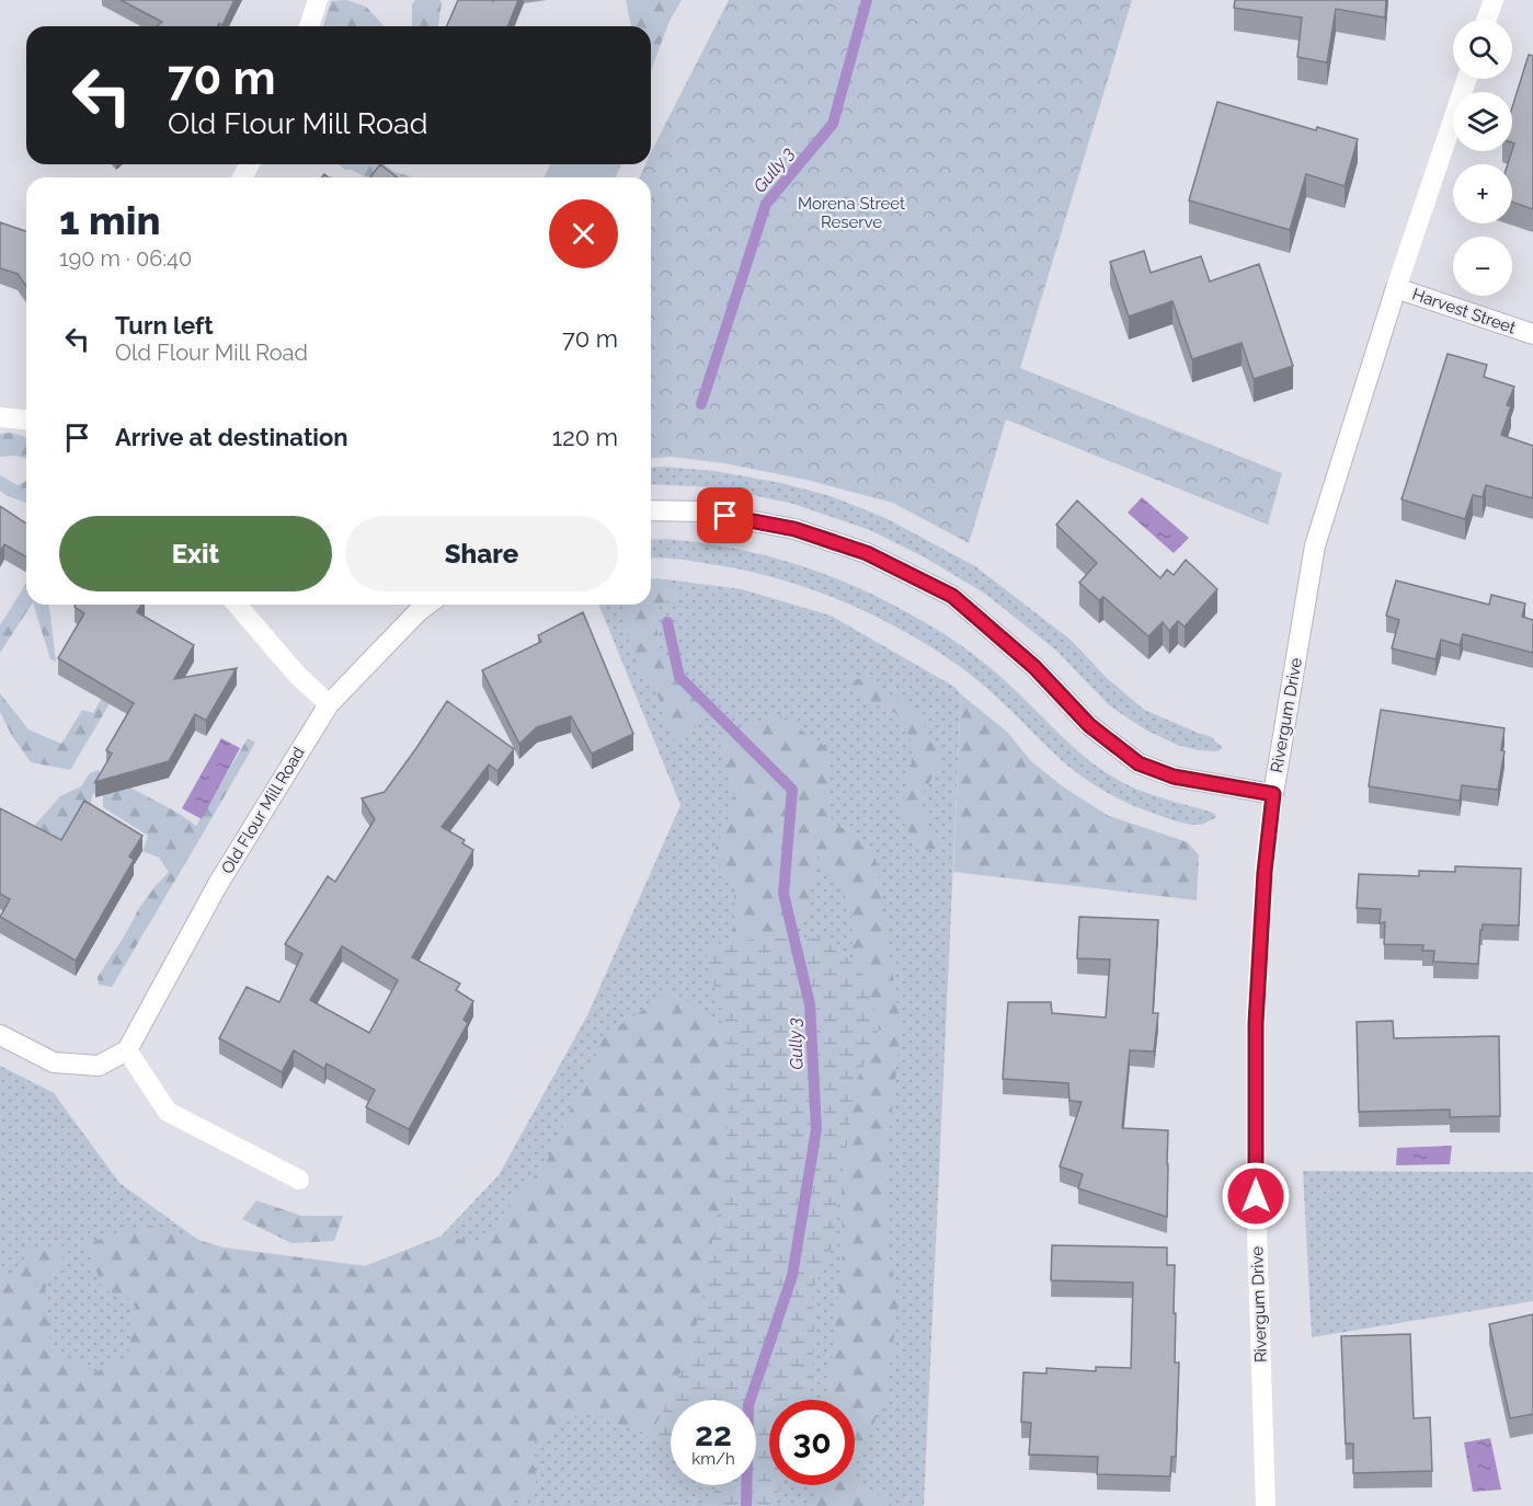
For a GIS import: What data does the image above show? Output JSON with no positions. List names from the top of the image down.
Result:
{
  "streets": {
    "street": ["Harvest Street", "Rivergum Drive", "Old Flour Mill Road"]
  },
  "crossings": [
    ["Harvest Street", "Rivergum Drive"]
  ],
  "water": ["Gully 3"],
  "parks": ["Morena Street Reserve"],
  "page": {
    "map_buttons": ["+", "−"],
    "turn": ["70 m", "Old Flour Mill Road"],
    "heading": ["1 min", "190 m · 06:40"],
    "list": [
      {
        "name": "Turn left",
        "note": "Old Flour Mill Road",
        "value": "70 m"
      },
      {
        "name": "Arrive at destination",
        "value": "120 m"
      }
    ],
    "buttons": ["Exit", "Share"],
    "speed": "22 km/h",
    "limit": "30"
  }
}
